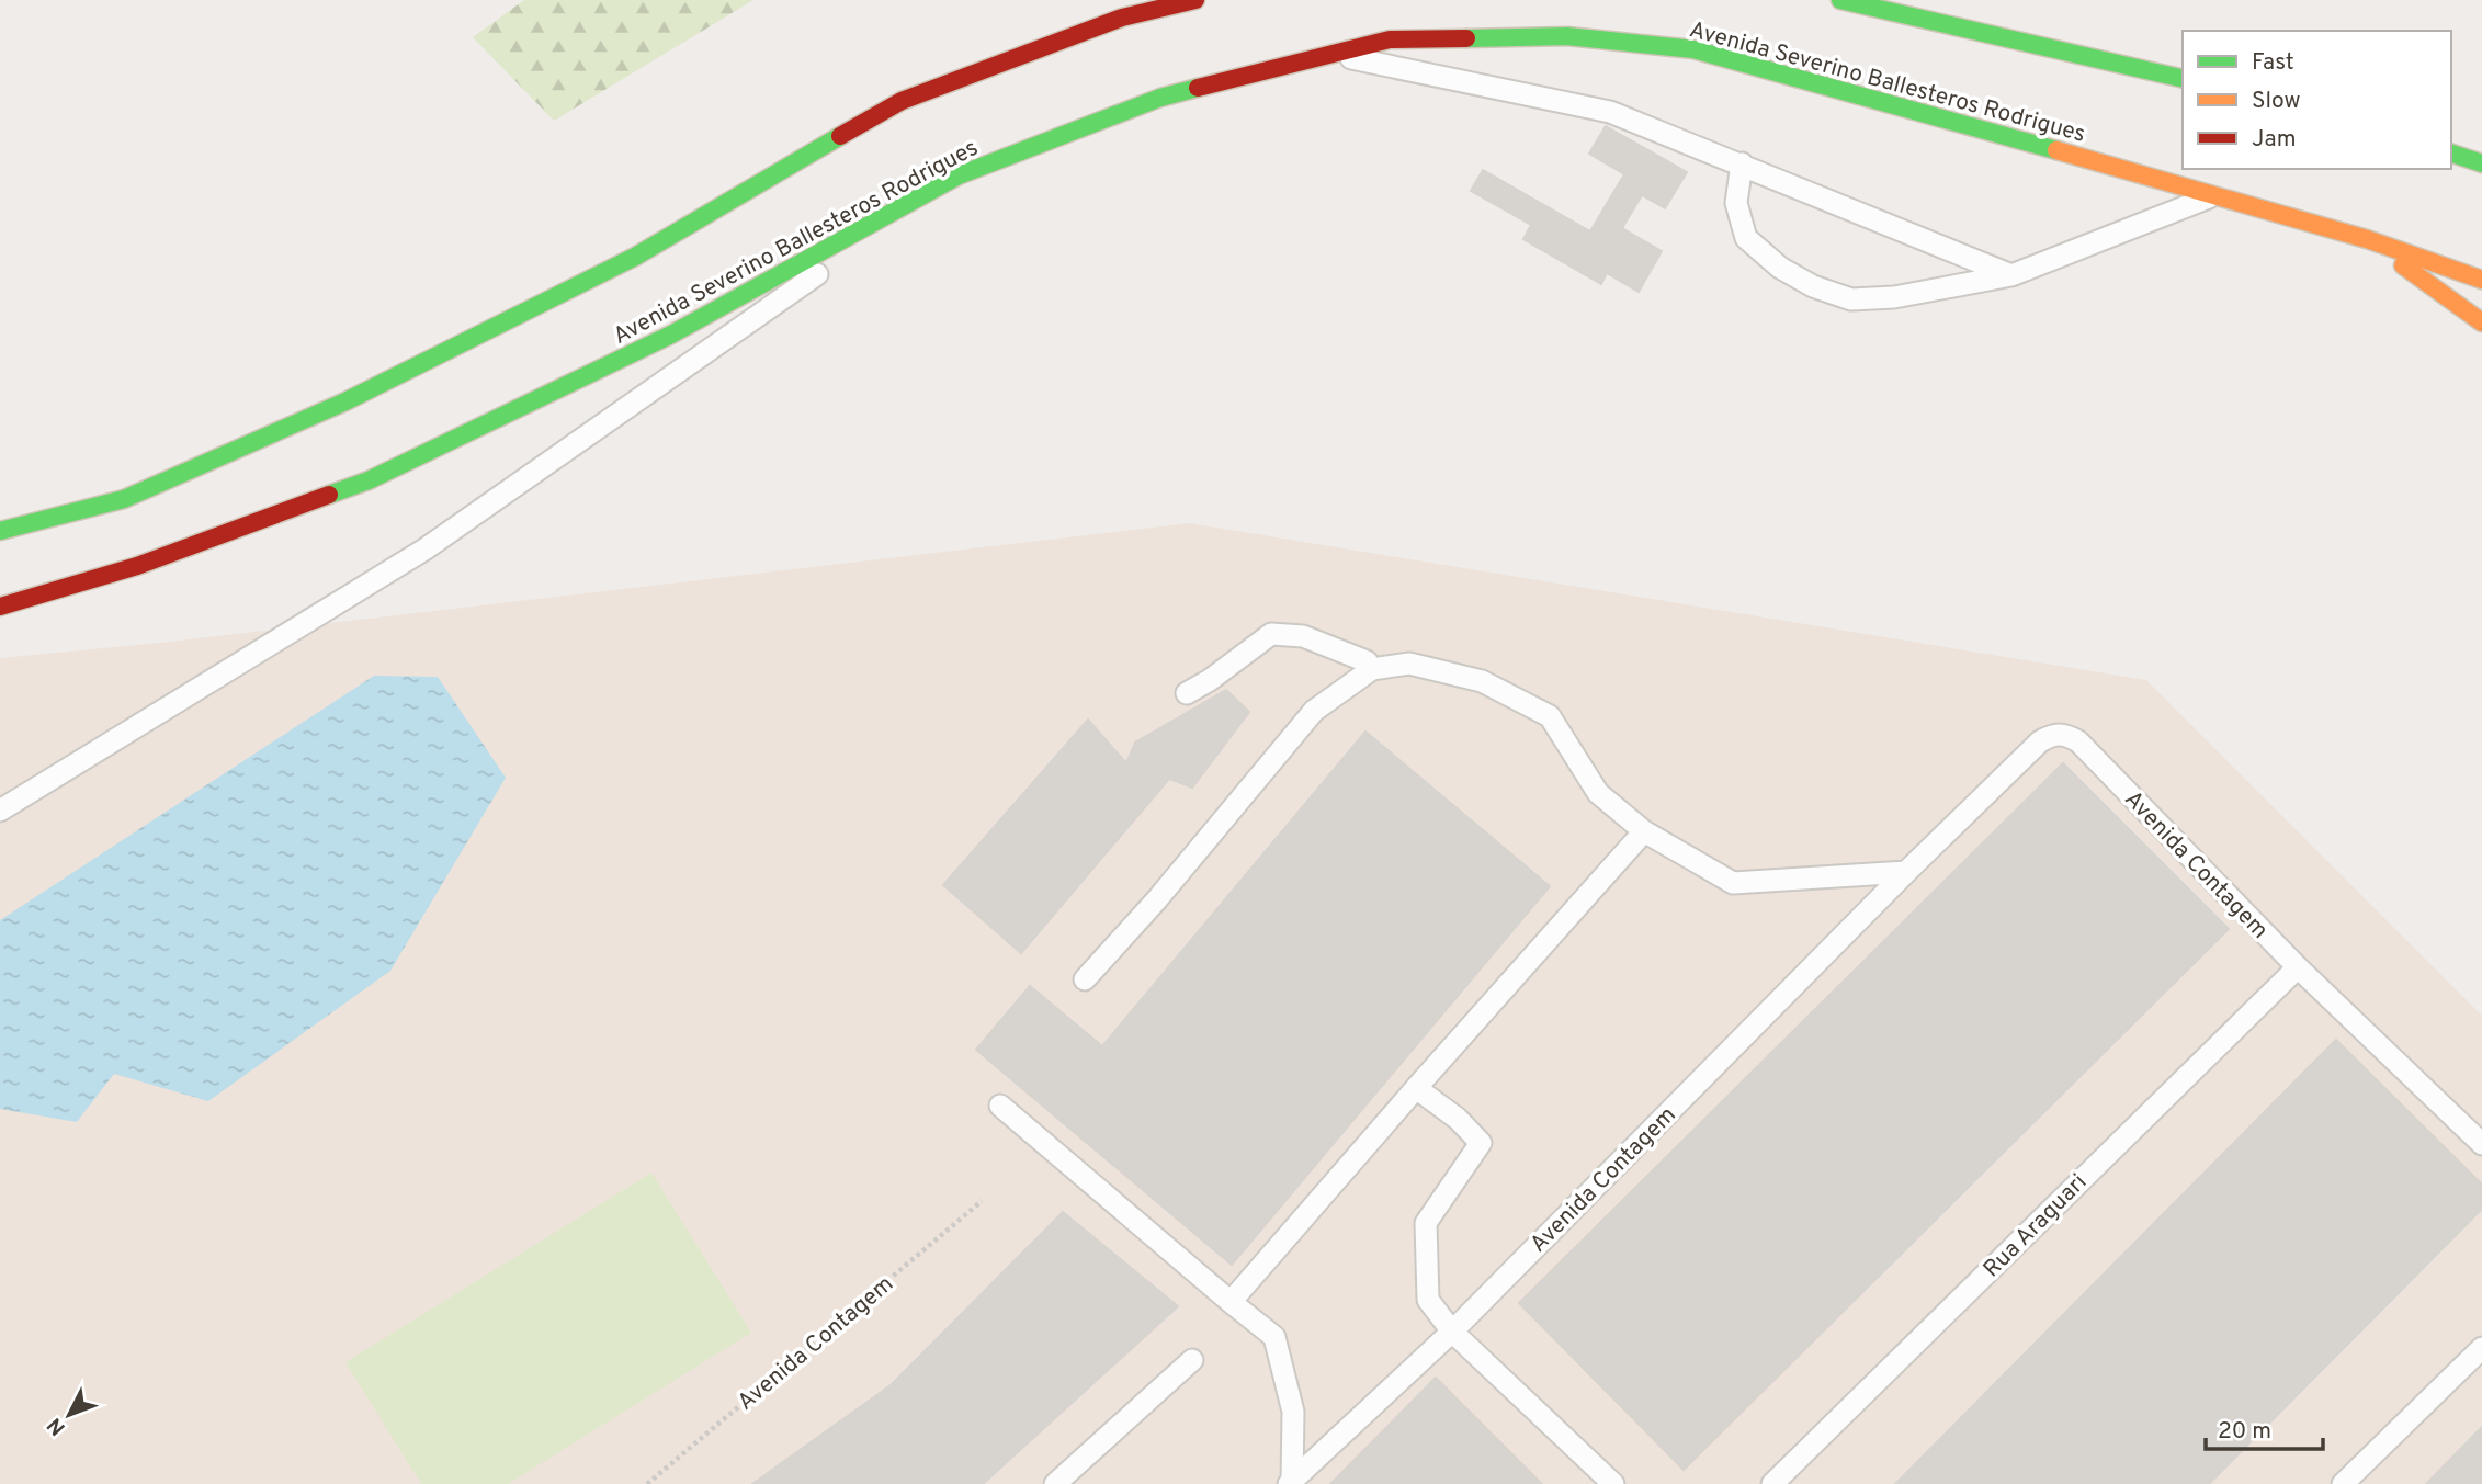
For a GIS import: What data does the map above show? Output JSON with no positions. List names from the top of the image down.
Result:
{
  "streets": {
    "main road": ["Avenida Severino Ballesteros Rodrigues"],
    "lane": ["Avenida Contagem", "Rua Araguari"]
  },
  "crossings": [
    ["Avenida Contagem", "Rua Araguari"]
  ],
  "legend": ["Fast", "Slow", "Jam"],
  "scale_bar": "20 m",
  "north": "bottom left"
}
